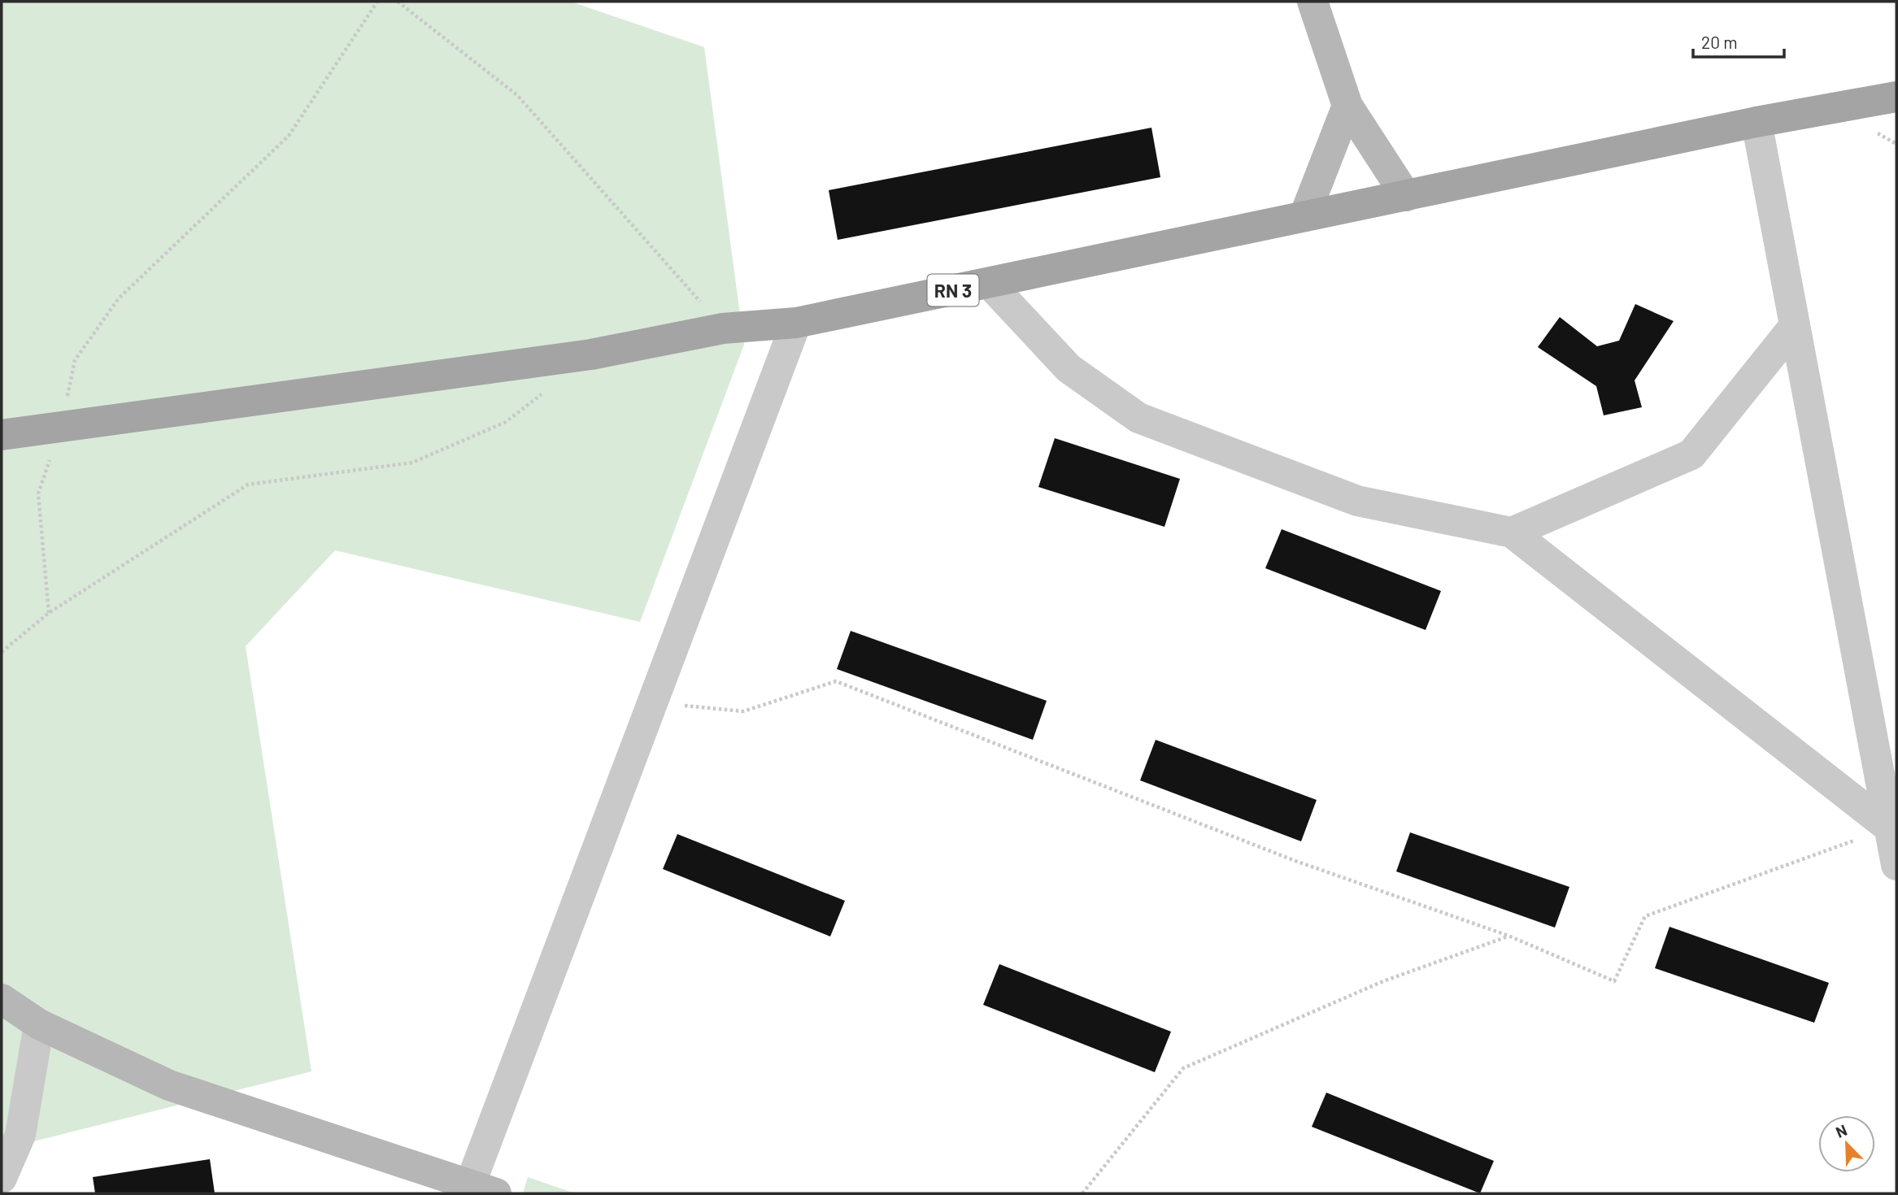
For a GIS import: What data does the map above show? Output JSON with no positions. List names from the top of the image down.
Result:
{
  "streets": {
    "main road": ["RN 3"]
  },
  "scale_bar": "20 m",
  "north": "top left"
}
